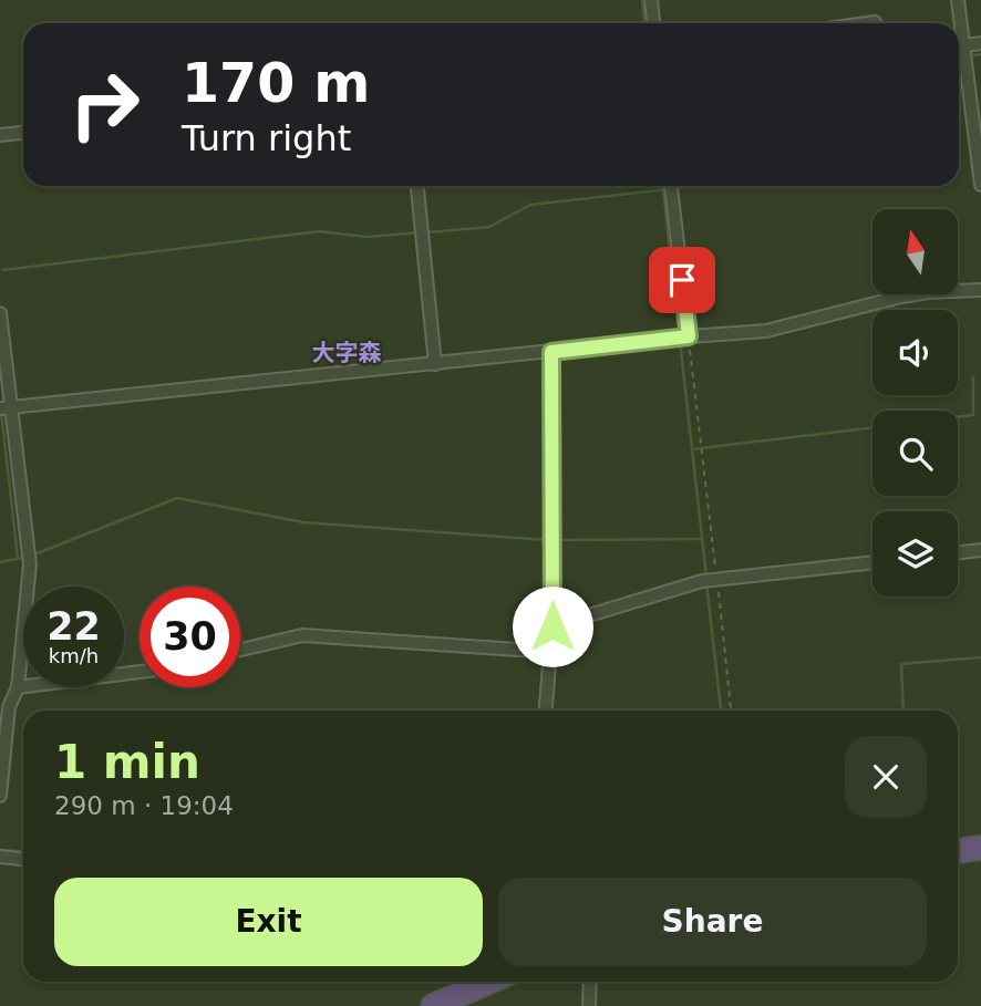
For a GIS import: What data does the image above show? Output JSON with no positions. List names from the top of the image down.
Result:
{
  "districts": ["大字森"],
  "north": "top",
  "page": {
    "turn": ["170 m", "Turn right"],
    "speed": "22 km/h",
    "limit": "30",
    "heading": ["1 min", "290 m · 19:04"],
    "buttons": ["Exit", "Share"]
  }
}
